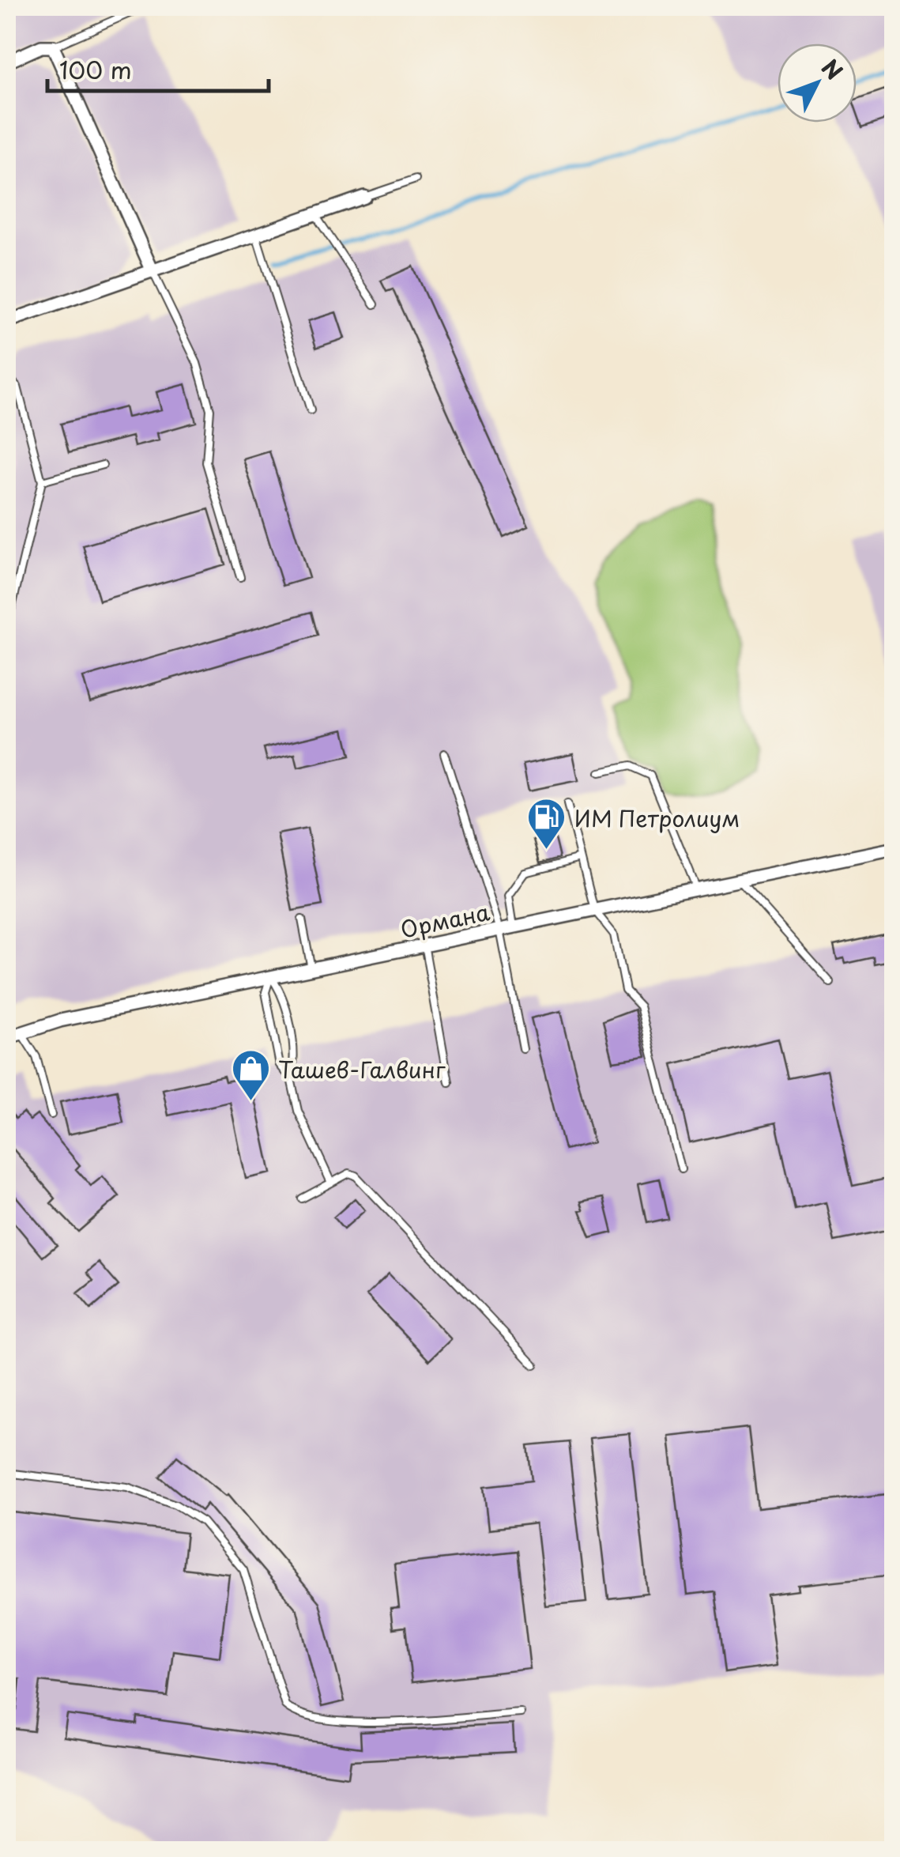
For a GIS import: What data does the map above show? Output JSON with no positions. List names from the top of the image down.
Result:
{
  "streets": {
    "street": ["Ормана"]
  },
  "places": {
    "fuel station": ["ИМ Петролиум"],
    "shop": ["Ташев-Галвинг"]
  },
  "scale_bar": "100 m",
  "north": "top right"
}
